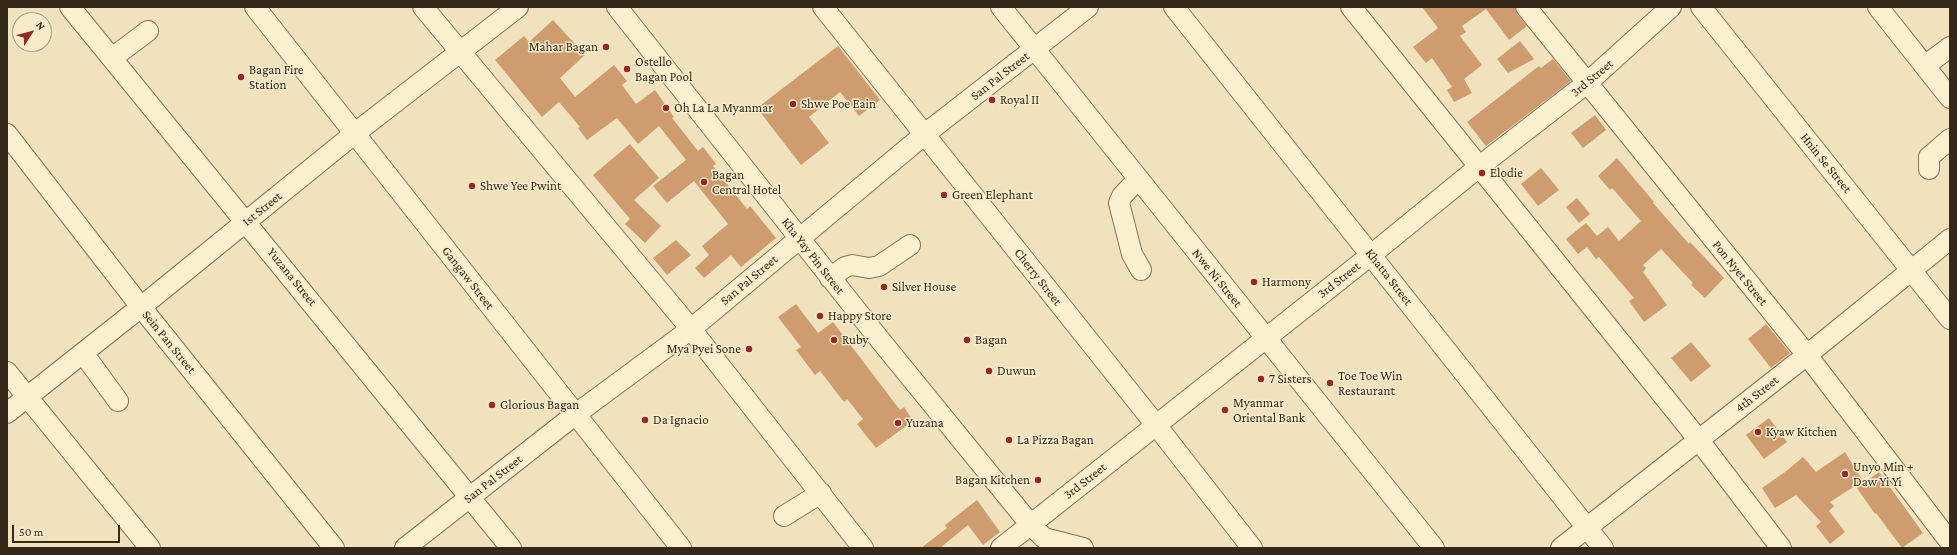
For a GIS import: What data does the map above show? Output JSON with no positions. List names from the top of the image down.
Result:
{
  "streets": {
    "street": [
      "San Pal Street",
      "3rd Street",
      "Hnin Se Street",
      "1st Street",
      "Kha Yay Pin Street",
      "Pon Nyet Street",
      "Yuzana Street",
      "Cherry Street",
      "Khatta Street",
      "Gangaw Street",
      "Nwe Ni Street",
      "Sein Pan Street",
      "4th Street"
    ]
  },
  "crossings": [
    ["San Pal Street", "Kha Yay Pin Street"],
    ["San Pal Street", "Yuzana Street"],
    ["San Pal Street", "Cherry Street"],
    ["San Pal Street", "Gangaw Street"],
    ["San Pal Street", "Nwe Ni Street"],
    ["3rd Street", "Kha Yay Pin Street"],
    ["3rd Street", "Pon Nyet Street"],
    ["3rd Street", "Cherry Street"],
    ["3rd Street", "Khatta Street"],
    ["3rd Street", "Nwe Ni Street"],
    ["Hnin Se Street", "4th Street"],
    ["1st Street", "Yuzana Street"],
    ["1st Street", "Gangaw Street"],
    ["1st Street", "Sein Pan Street"],
    ["Pon Nyet Street", "4th Street"],
    ["Khatta Street", "4th Street"]
  ],
  "places": [
    "Mahar Bagan",
    "Ostello Bagan Pool",
    "Bagan Fire Station",
    "Royal II",
    "Shwe Poe Eain",
    "Oh La La Myanmar",
    "Elodie",
    "Bagan Central Hotel",
    "Shwe Yee Pwint",
    "Green Elephant",
    "Harmony",
    "Silver House",
    "Happy Store",
    "Ruby",
    "Bagan",
    "Mya Pyei Sone",
    "Duwun",
    "7 Sisters",
    "Toe Toe Win Restaurant",
    "Glorious Bagan",
    "Myanmar Oriental Bank",
    "Da Ignacio",
    "Yuzana",
    "Kyaw Kitchen",
    "La Pizza Bagan",
    "Unyo Min + Daw Yi Yi",
    "Bagan Kitchen"
  ],
  "scale_bar": "50 m",
  "north": "top right"
}
